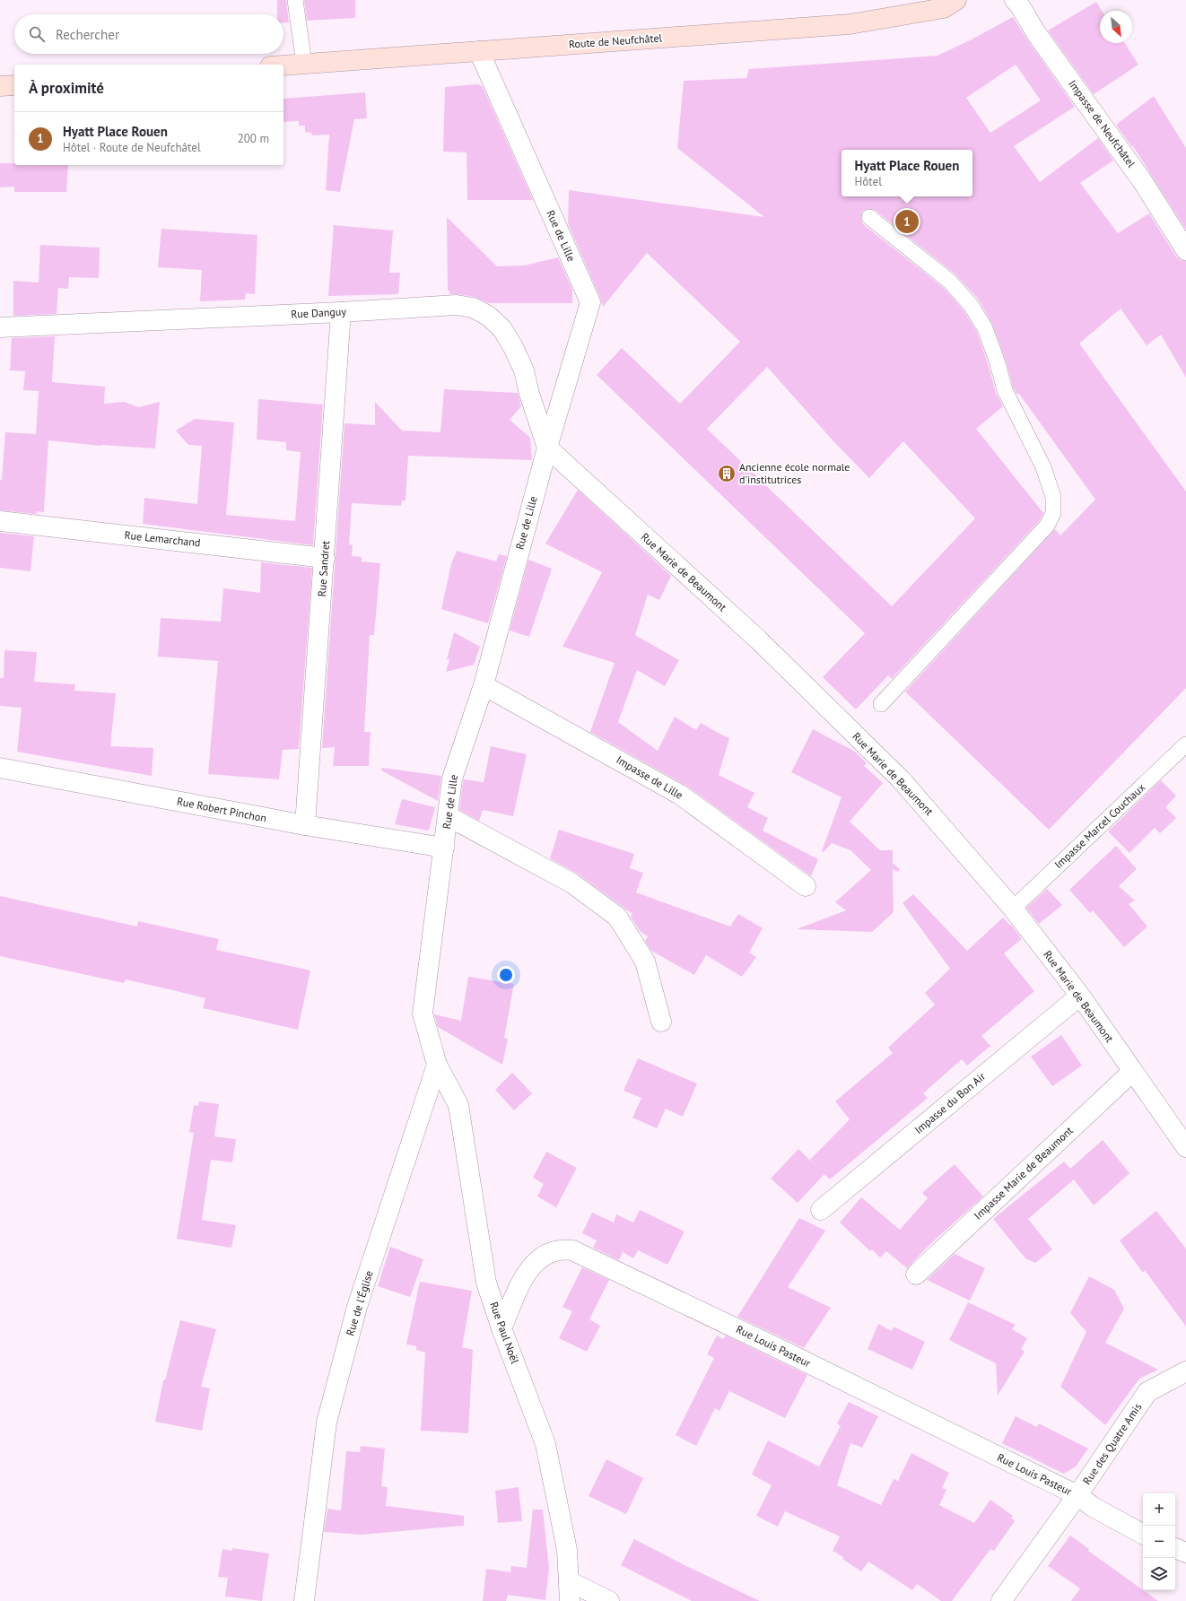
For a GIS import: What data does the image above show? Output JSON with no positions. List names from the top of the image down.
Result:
{
  "streets": {
    "main road": ["Route de Neufchâtel"],
    "street": [
      "Impasse de Neufchâtel",
      "Rue de Lille",
      "Rue Danguy",
      "Rue Lemarchand",
      "Rue Sandret",
      "Rue Marie de Beaumont",
      "Impasse de Lille",
      "Rue Robert Pinchon",
      "Impasse du Bon Air",
      "Impasse Marie de Beaumont",
      "Rue de l'Église",
      "Rue Paul Noël",
      "Rue Louis Pasteur",
      "Rue des Quatre Amis"
    ],
    "lane": ["Impasse Marcel Couchaux"]
  },
  "crossings": [
    ["Route de Neufchâtel", "Rue de Lille"],
    ["Rue de Lille", "Rue Danguy"],
    ["Rue de Lille", "Rue Marie de Beaumont"],
    ["Rue de Lille", "Impasse de Lille"],
    ["Rue de Lille", "Rue Robert Pinchon"],
    ["Rue de Lille", "Rue de l'Église"],
    ["Rue de Lille", "Rue Paul Noël"],
    ["Rue Danguy", "Rue Sandret"],
    ["Rue Danguy", "Rue Marie de Beaumont"],
    ["Rue Lemarchand", "Rue Sandret"],
    ["Rue Sandret", "Rue Robert Pinchon"],
    ["Rue Marie de Beaumont", "Impasse Marcel Couchaux"],
    ["Rue Marie de Beaumont", "Impasse du Bon Air"],
    ["Rue Marie de Beaumont", "Impasse Marie de Beaumont"],
    ["Rue de l'Église", "Rue Paul Noël"],
    ["Rue Paul Noël", "Rue Louis Pasteur"],
    ["Rue Louis Pasteur", "Rue des Quatre Amis"]
  ],
  "places": {
    "building": ["Ancienne école normale d'institutrices"]
  },
  "north": "bottom right",
  "page": {
    "search": "Rechercher",
    "heading": "À proximité",
    "list": [
      {
        "mark": "1",
        "name": "Hyatt Place Rouen",
        "note": "Hôtel · Route de Neufchâtel",
        "value": "200 m"
      }
    ],
    "popup": ["Hyatt Place Rouen", "Hôtel"],
    "pins": "1",
    "map_buttons": ["+", "−"]
  }
}
